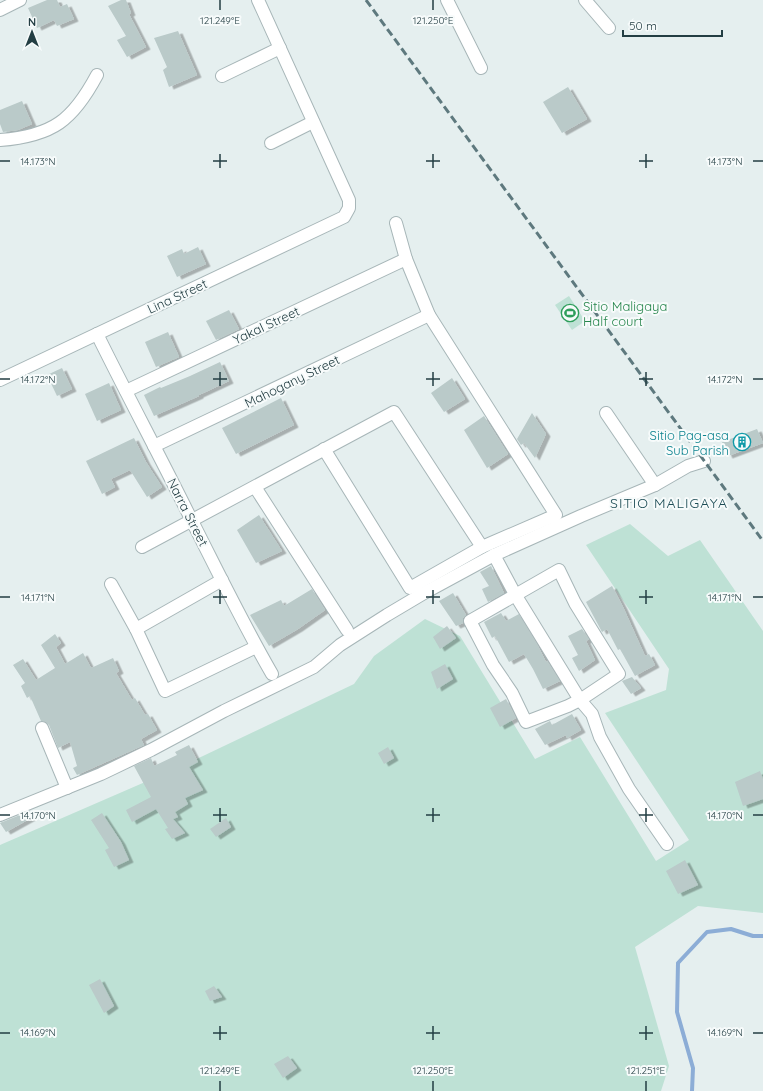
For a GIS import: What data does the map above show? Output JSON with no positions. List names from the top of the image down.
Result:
{
  "streets": {
    "street": [
      "Lina Street",
      "Yakal Street",
      "Mahogany Street",
      "Narra Street"
    ]
  },
  "crossings": [
    ["Lina Street", "Narra Street"],
    ["Yakal Street", "Narra Street"],
    ["Mahogany Street", "Narra Street"]
  ],
  "districts": ["SITIO MALIGAYA"],
  "places": {
    "sports": ["Sitio Maligaya Half court"],
    "building": ["Sitio Pag-asa Sub Parish"]
  },
  "scale_bar": "50 m",
  "north": "top",
  "coordinates": [
    "121.249°E",
    "121.250°E",
    "14.173°N",
    "14.172°N",
    "14.171°N",
    "14.170°N",
    "14.169°N",
    "121.251°E"
  ]
}
